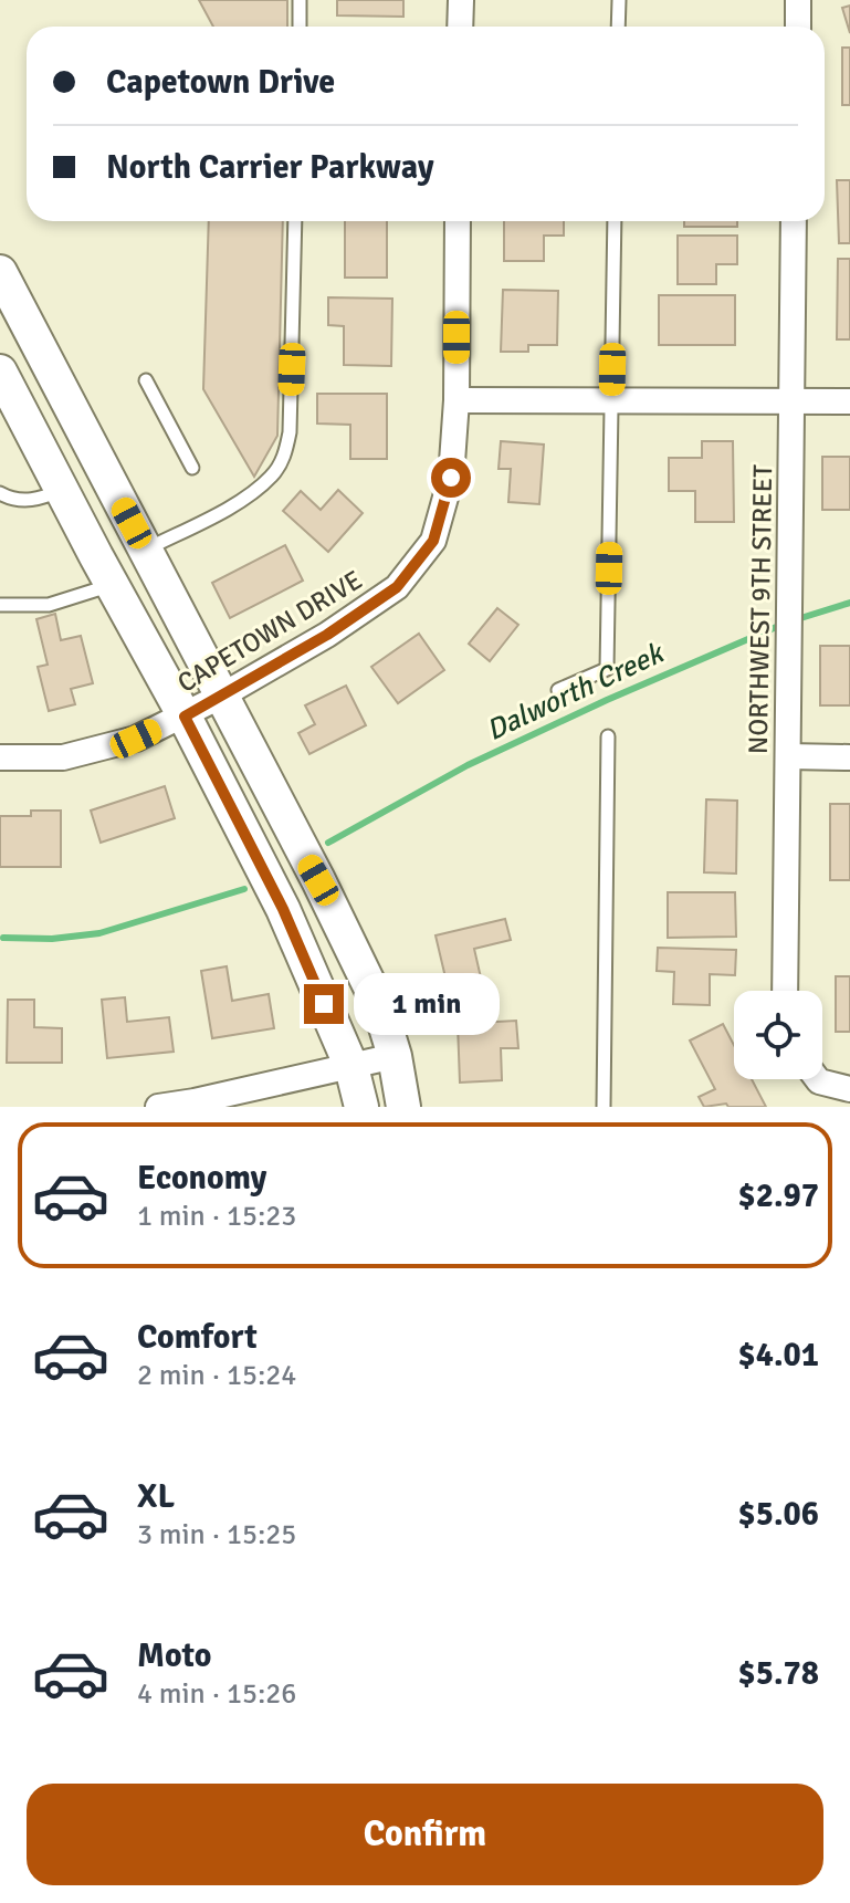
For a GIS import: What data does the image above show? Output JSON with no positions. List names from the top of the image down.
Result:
{
  "streets": {
    "street": ["NORTHWEST 9TH STREET", "CAPETOWN DRIVE"]
  },
  "water": ["Dalworth Creek"],
  "page": {
    "banner": ["Capetown Drive", "North Carrier Parkway"],
    "bubble": "1 min",
    "list": [
      {
        "name": "Economy",
        "note": "1 min · 15:23",
        "value": "$2.97"
      },
      {
        "name": "Comfort",
        "note": "2 min · 15:24",
        "value": "$4.01"
      },
      {
        "name": "XL",
        "note": "3 min · 15:25",
        "value": "$5.06"
      },
      {
        "name": "Moto",
        "note": "4 min · 15:26",
        "value": "$5.78"
      }
    ],
    "buttons": "Confirm"
  }
}
